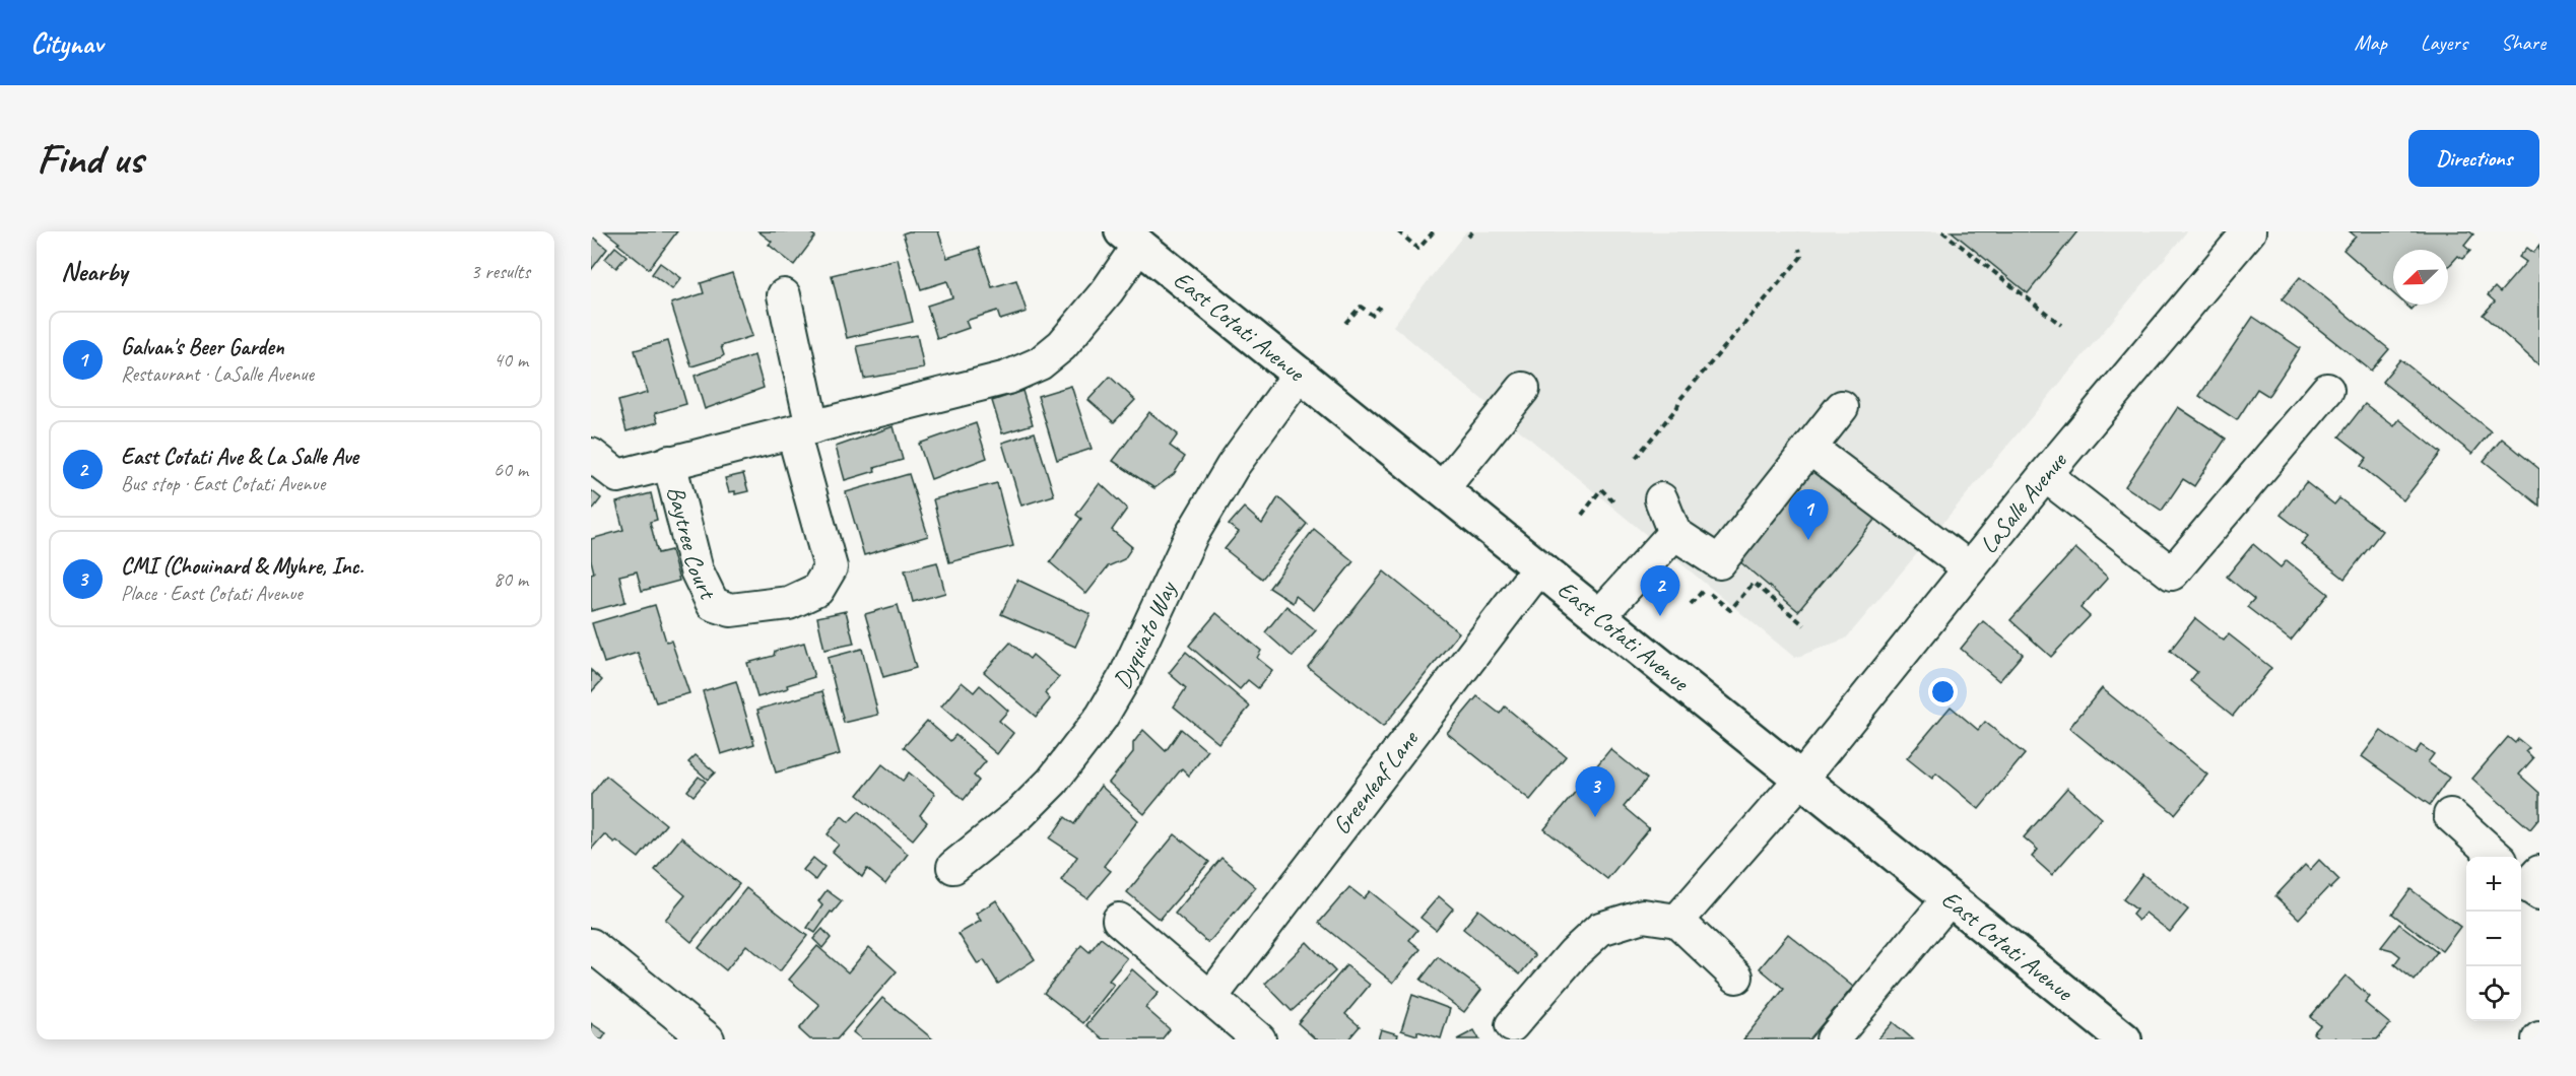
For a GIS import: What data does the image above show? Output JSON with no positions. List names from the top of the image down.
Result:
{
  "streets": {
    "main road": ["East Cotati Avenue"],
    "street": [
      "LaSalle Avenue",
      "Baytree Court",
      "Dyquiato Way",
      "Greenleaf Lane"
    ]
  },
  "crossings": [
    ["East Cotati Avenue", "LaSalle Avenue"],
    ["East Cotati Avenue", "Baytree Court"],
    ["East Cotati Avenue", "Dyquiato Way"],
    ["East Cotati Avenue", "Greenleaf Lane"]
  ],
  "north": "bottom left",
  "page": {
    "header": "Citynav",
    "nav": ["Map", "Layers", "Share"],
    "buttons": "Directions",
    "title": "Find us",
    "heading": ["Nearby", "3 results"],
    "list": [
      {
        "mark": "1",
        "name": "Galvan's Beer Garden",
        "note": "Restaurant · LaSalle Avenue",
        "value": "40 m"
      },
      {
        "mark": "2",
        "name": "East Cotati Ave & La Salle Ave",
        "note": "Bus stop · East Cotati Avenue",
        "value": "60 m"
      },
      {
        "mark": "3",
        "name": "CMI (Chouinard & Myhre, Inc.",
        "note": "Place · East Cotati Avenue",
        "value": "80 m"
      }
    ],
    "pins": ["1", "2", "3"],
    "map_buttons": ["+", "−"]
  }
}
